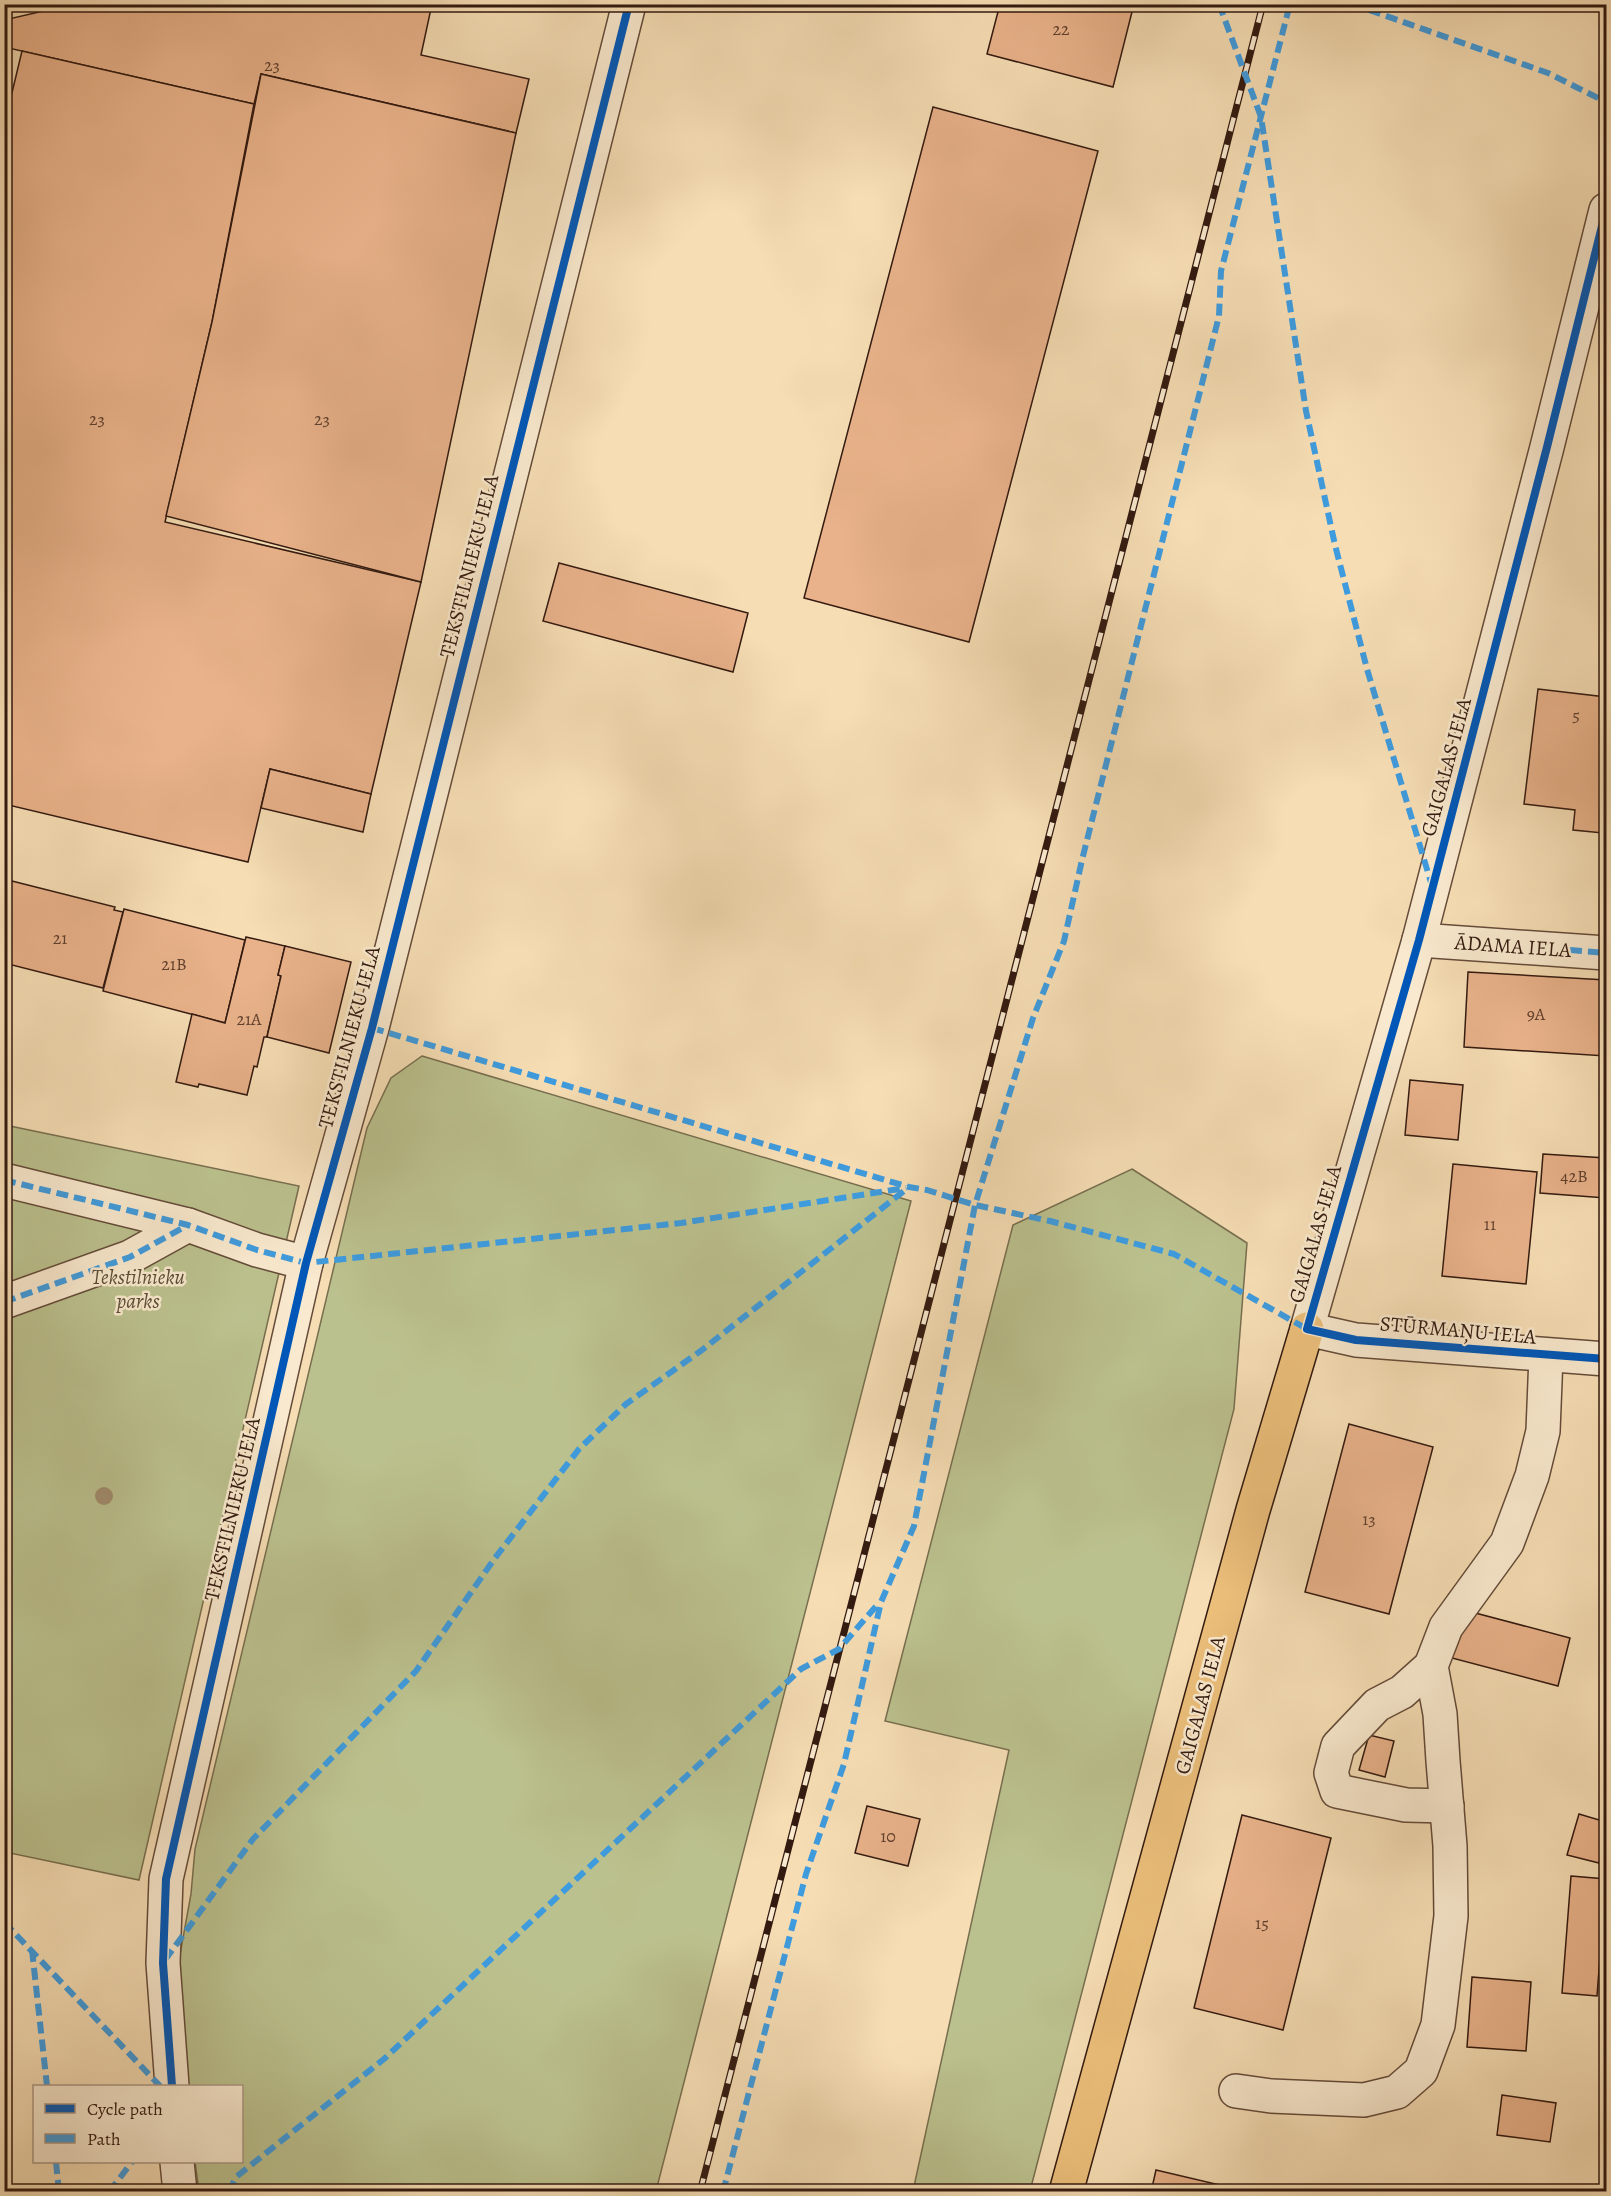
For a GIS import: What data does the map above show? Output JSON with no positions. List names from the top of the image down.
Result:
{
  "streets": {
    "main road": ["GAIGALAS IELA"],
    "street": ["TEKSTILNIEKU IELA", "ĀDAMA IELA", "STŪRMAŅU IELA"]
  },
  "crossings": [
    ["GAIGALAS IELA", "ĀDAMA IELA"],
    ["GAIGALAS IELA", "STŪRMAŅU IELA"]
  ],
  "parks": ["Tekstilnieku parks"],
  "house_numbers": [
    "22",
    "23",
    "23",
    "23",
    "5",
    "21",
    "21B",
    "9A",
    "21A",
    "42B",
    "11",
    "13",
    "10",
    "15"
  ],
  "legend": ["Cycle path", "Path"]
}
